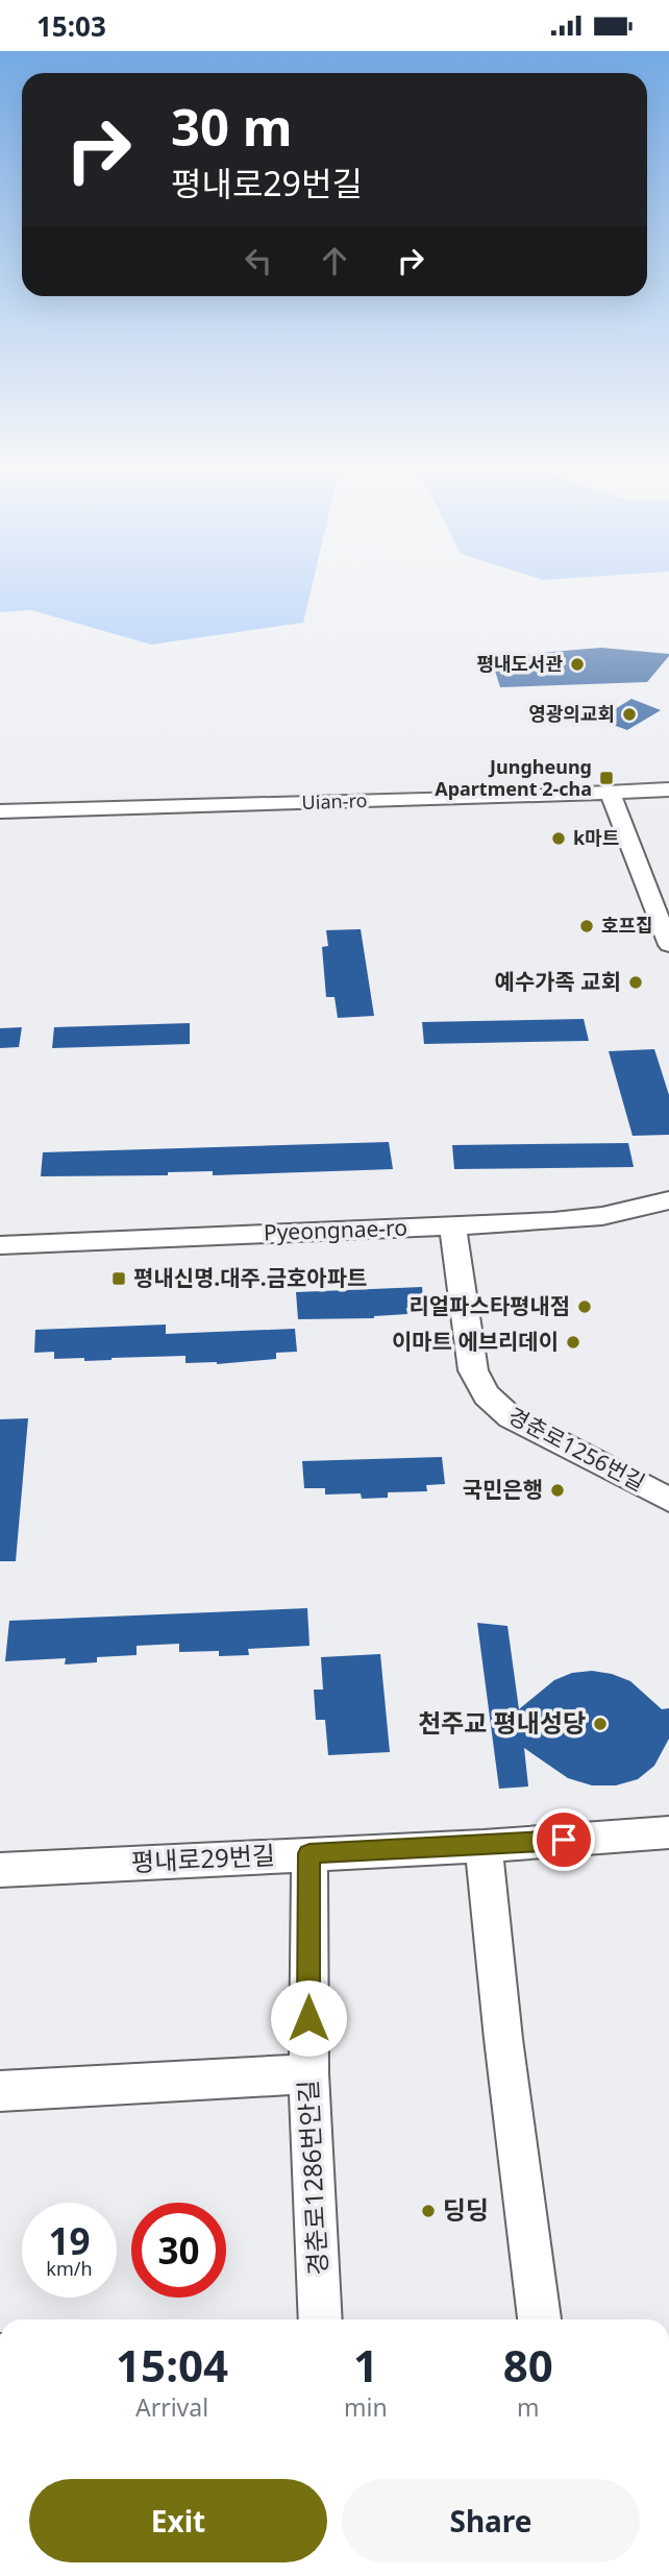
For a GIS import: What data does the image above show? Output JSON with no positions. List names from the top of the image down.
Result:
{
  "streets": {
    "street": [
      "Uian-ro",
      "Pyeongnae-ro",
      "경춘로1256번길",
      "평내로29번길",
      "경춘로1286번안길"
    ]
  },
  "crossings": [
    ["Pyeongnae-ro", "경춘로1256번길"],
    ["평내로29번길", "경춘로1286번안길"]
  ],
  "places": {
    "other": [
      "평내도서관",
      "영광의교회",
      "k마트",
      "호프집",
      "예수가족 교회",
      "리얼파스타평내점",
      "이마트 에브리데이",
      "국민은행",
      "천주교 평내성당",
      "딩딩"
    ],
    "transit": ["Jungheung Apartment 2-cha", "평내신명.대주.금호아파트"]
  },
  "page": {
    "status": "15:03",
    "turn": ["30 m", "평내로29번길"],
    "speed": "19 km/h",
    "limit": "30",
    "eta": [
      "15:04",
      "Arrival",
      "1",
      "min",
      "80",
      "m"
    ],
    "buttons": ["Exit", "Share"]
  }
}
